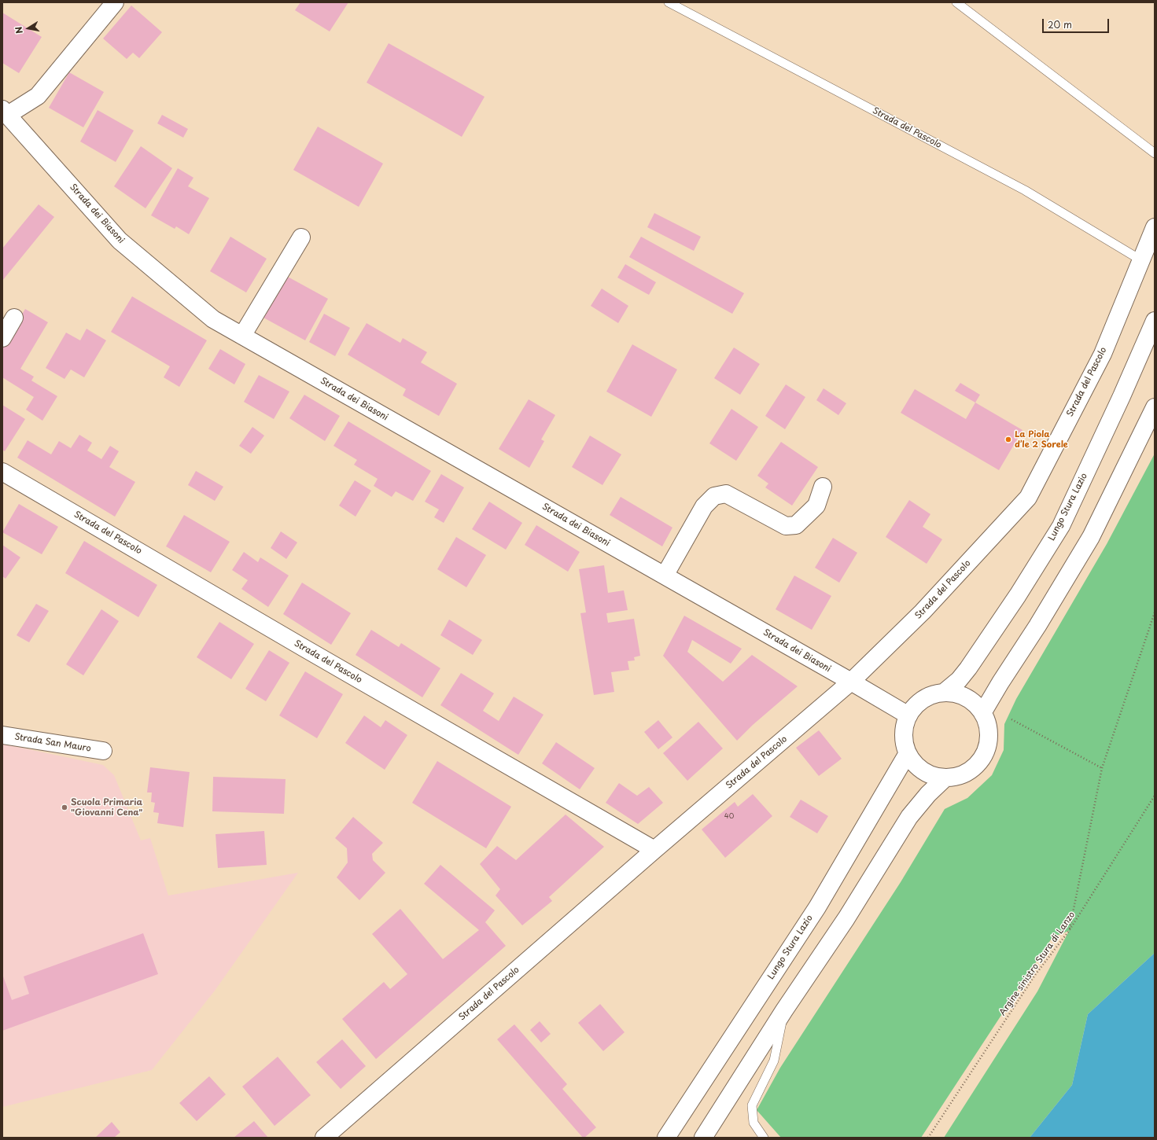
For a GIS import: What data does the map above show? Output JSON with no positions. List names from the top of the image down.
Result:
{
  "streets": {
    "street": [
      "Strada del Pascolo",
      "Strada dei Biasoni",
      "Lungo Stura Lazio",
      "Strada San Mauro"
    ],
    "path": ["Argine sinistro Stura di Lanzo"]
  },
  "crossings": [
    ["Strada del Pascolo", "Strada dei Biasoni"],
    ["Strada dei Biasoni", "Lungo Stura Lazio"]
  ],
  "places": ["La Piola d’le 2 Sorele", "Scuola Primaria \"Giovanni Cena\""],
  "house_numbers": ["40"],
  "scale_bar": "20 m",
  "north": "left"
}
